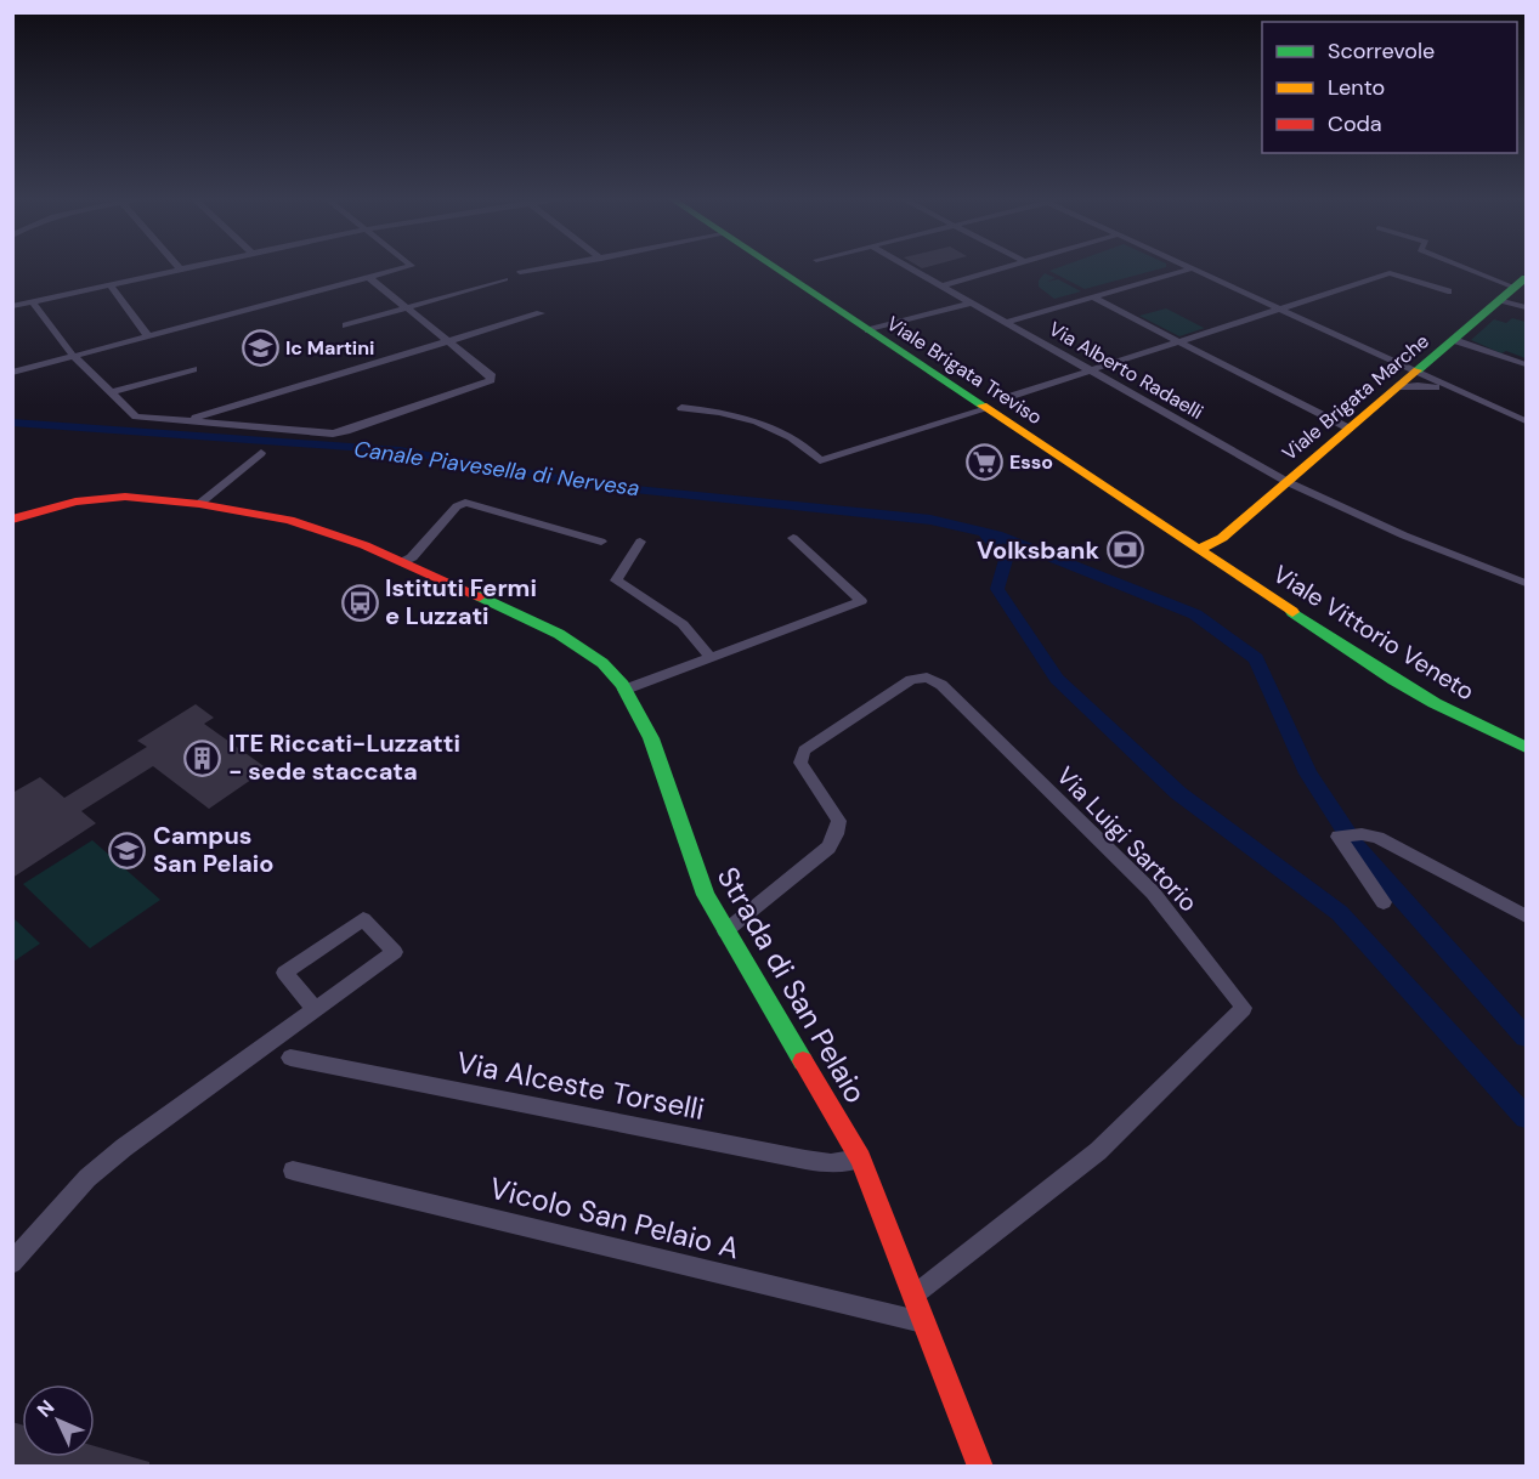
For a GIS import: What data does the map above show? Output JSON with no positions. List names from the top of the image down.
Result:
{
  "streets": {
    "street": [
      "Viale Brigata Treviso",
      "Via Alberto Radaelli",
      "Viale Brigata Marche",
      "Viale Vittorio Veneto",
      "Via Luigi Sartorio",
      "Strada di San Pelaio",
      "Via Alceste Torselli",
      "Vicolo San Pelaio A"
    ]
  },
  "crossings": [
    ["Viale Brigata Treviso", "Viale Brigata Marche"],
    ["Viale Brigata Treviso", "Viale Vittorio Veneto"],
    ["Via Alberto Radaelli", "Viale Brigata Marche"],
    ["Viale Brigata Marche", "Viale Vittorio Veneto"],
    ["Via Luigi Sartorio", "Strada di San Pelaio"],
    ["Strada di San Pelaio", "Via Alceste Torselli"],
    ["Strada di San Pelaio", "Vicolo San Pelaio A"]
  ],
  "water": ["Canale Piavesella di Nervesa"],
  "places": {
    "school or university": ["Ic Martini", "Campus San Pelaio"],
    "supermarket": ["Esso"],
    "bank": ["Volksbank"],
    "bus stop": ["Istituti Fermi e Luzzati"],
    "building": ["ITE Riccati-Luzzatti - sede staccata"]
  },
  "legend": ["Scorrevole", "Lento", "Coda"],
  "north": "top left"
}
